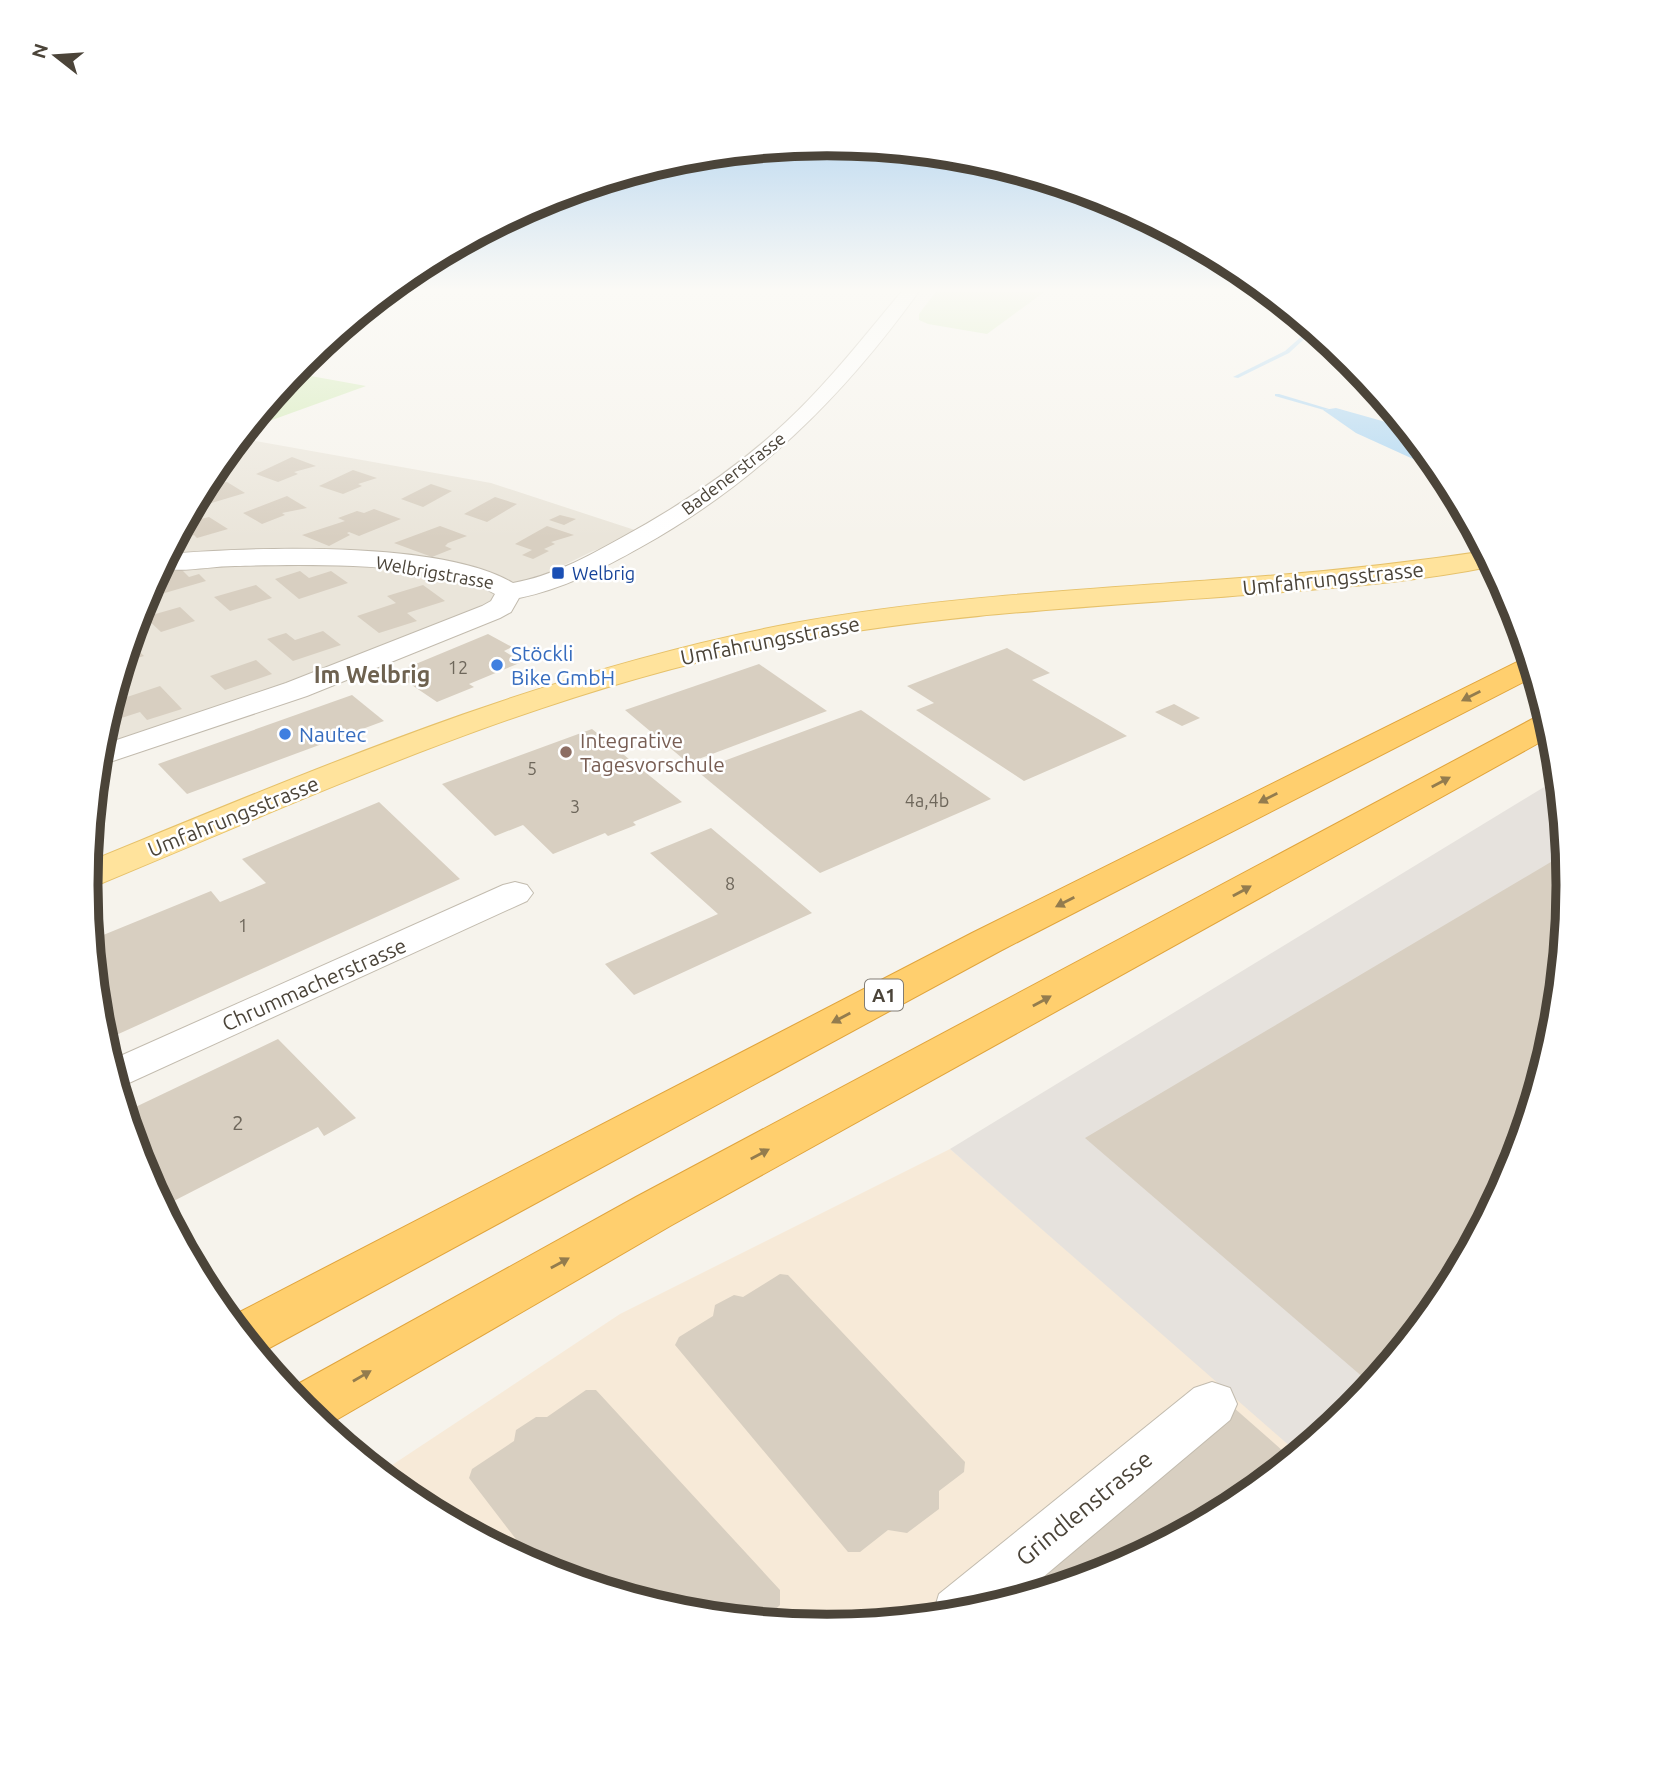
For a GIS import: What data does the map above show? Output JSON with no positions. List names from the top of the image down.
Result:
{
  "streets": {
    "highway": ["A1"],
    "main road": ["Umfahrungsstrasse"],
    "street": [
      "Badenerstrasse",
      "Welbrigstrasse",
      "Chrummacherstrasse",
      "Grindlenstrasse"
    ]
  },
  "crossings": [
    ["Badenerstrasse", "Welbrigstrasse"]
  ],
  "districts": ["Im Welbrig"],
  "places": {
    "transit": ["Welbrig"],
    "other": ["Stöckli Bike GmbH", "Nautec", "Integrative Tagesvorschule"]
  },
  "house_numbers": [
    "12",
    "5",
    "4a,4b",
    "3",
    "8",
    "1",
    "2"
  ],
  "north": "left"
}
